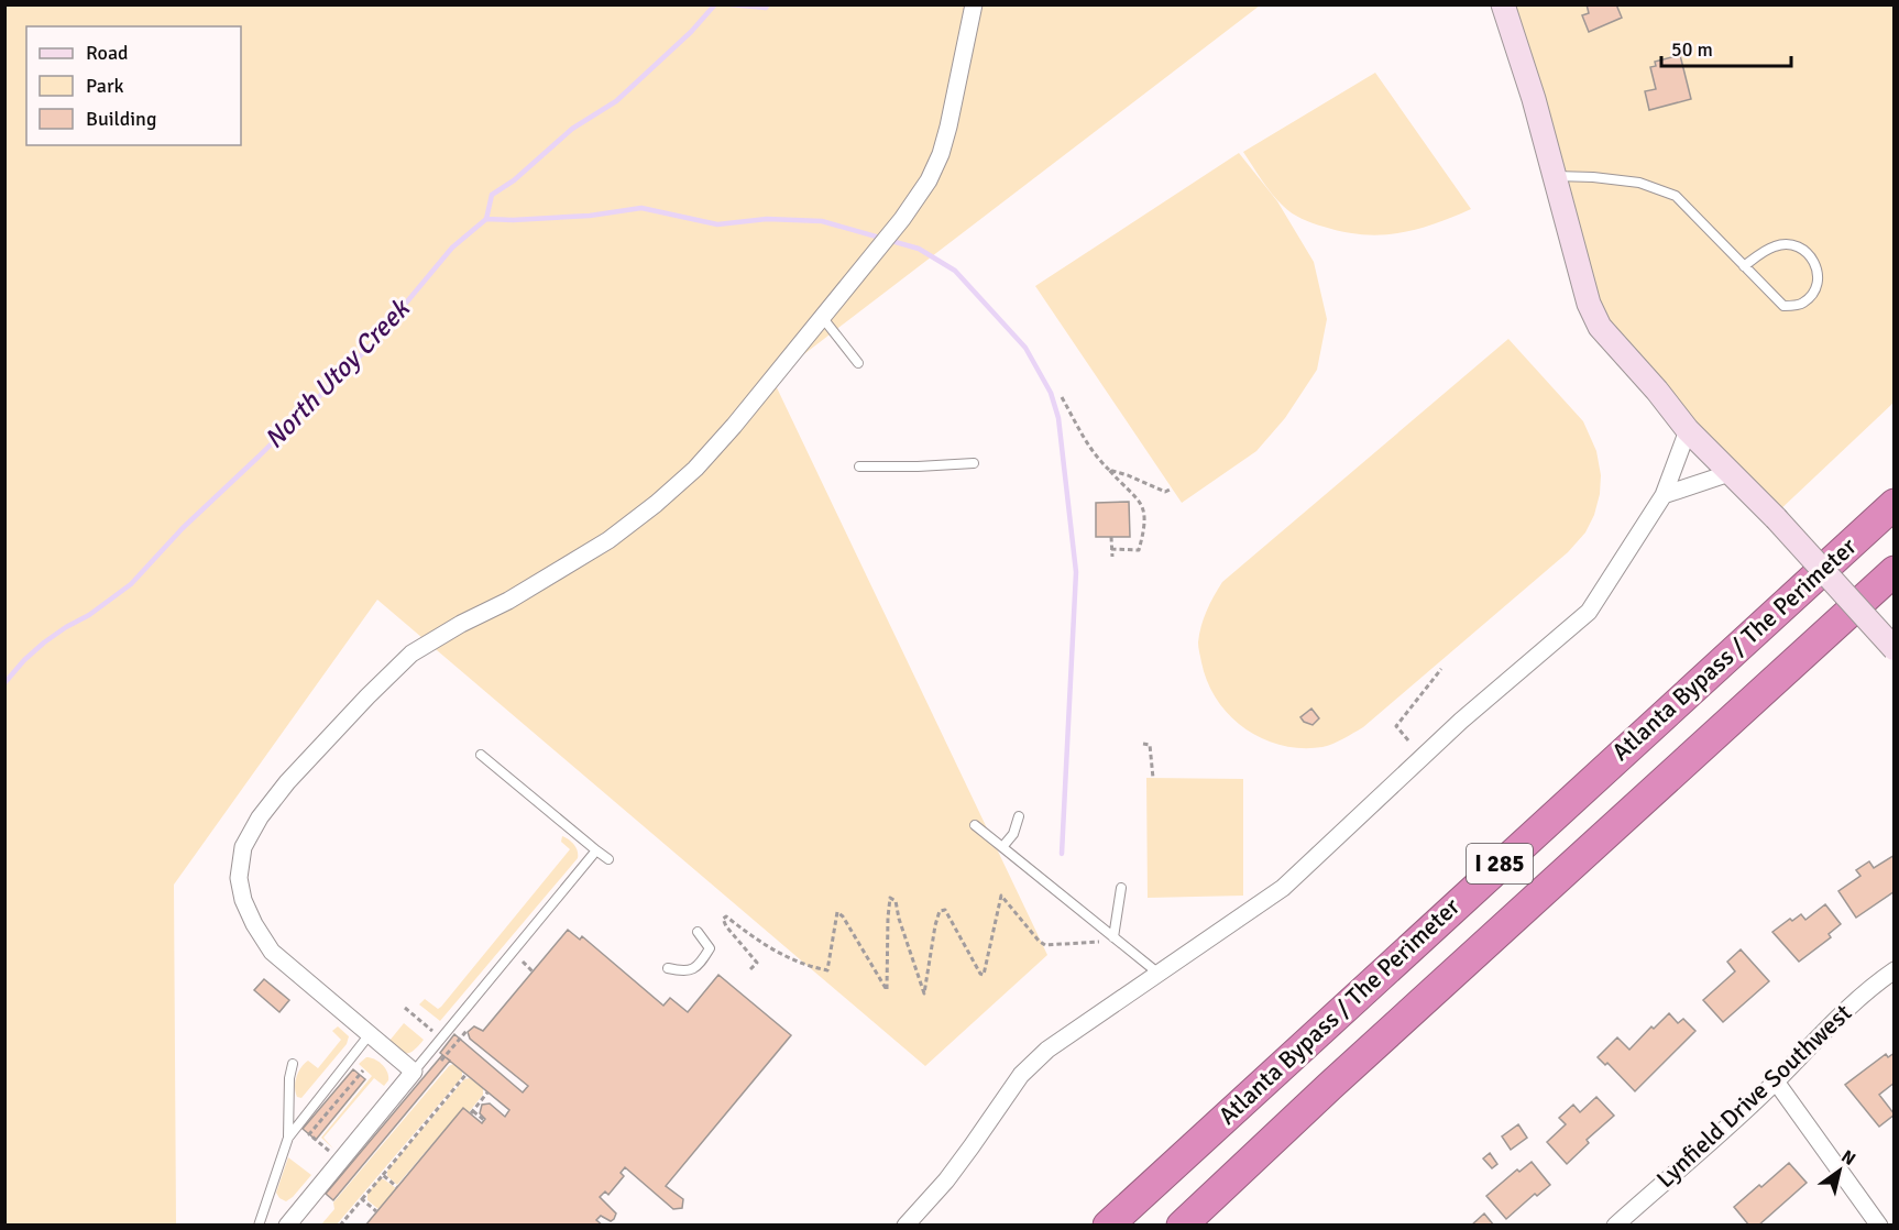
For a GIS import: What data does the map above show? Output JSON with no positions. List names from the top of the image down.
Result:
{
  "streets": {
    "highway": ["Atlanta Bypass / The Perimeter", "I 285"],
    "street": ["Lynfield Drive Southwest"]
  },
  "water": ["North Utoy Creek"],
  "legend": ["Road", "Park", "Building"],
  "scale_bar": "50 m",
  "north": "top right"
}
